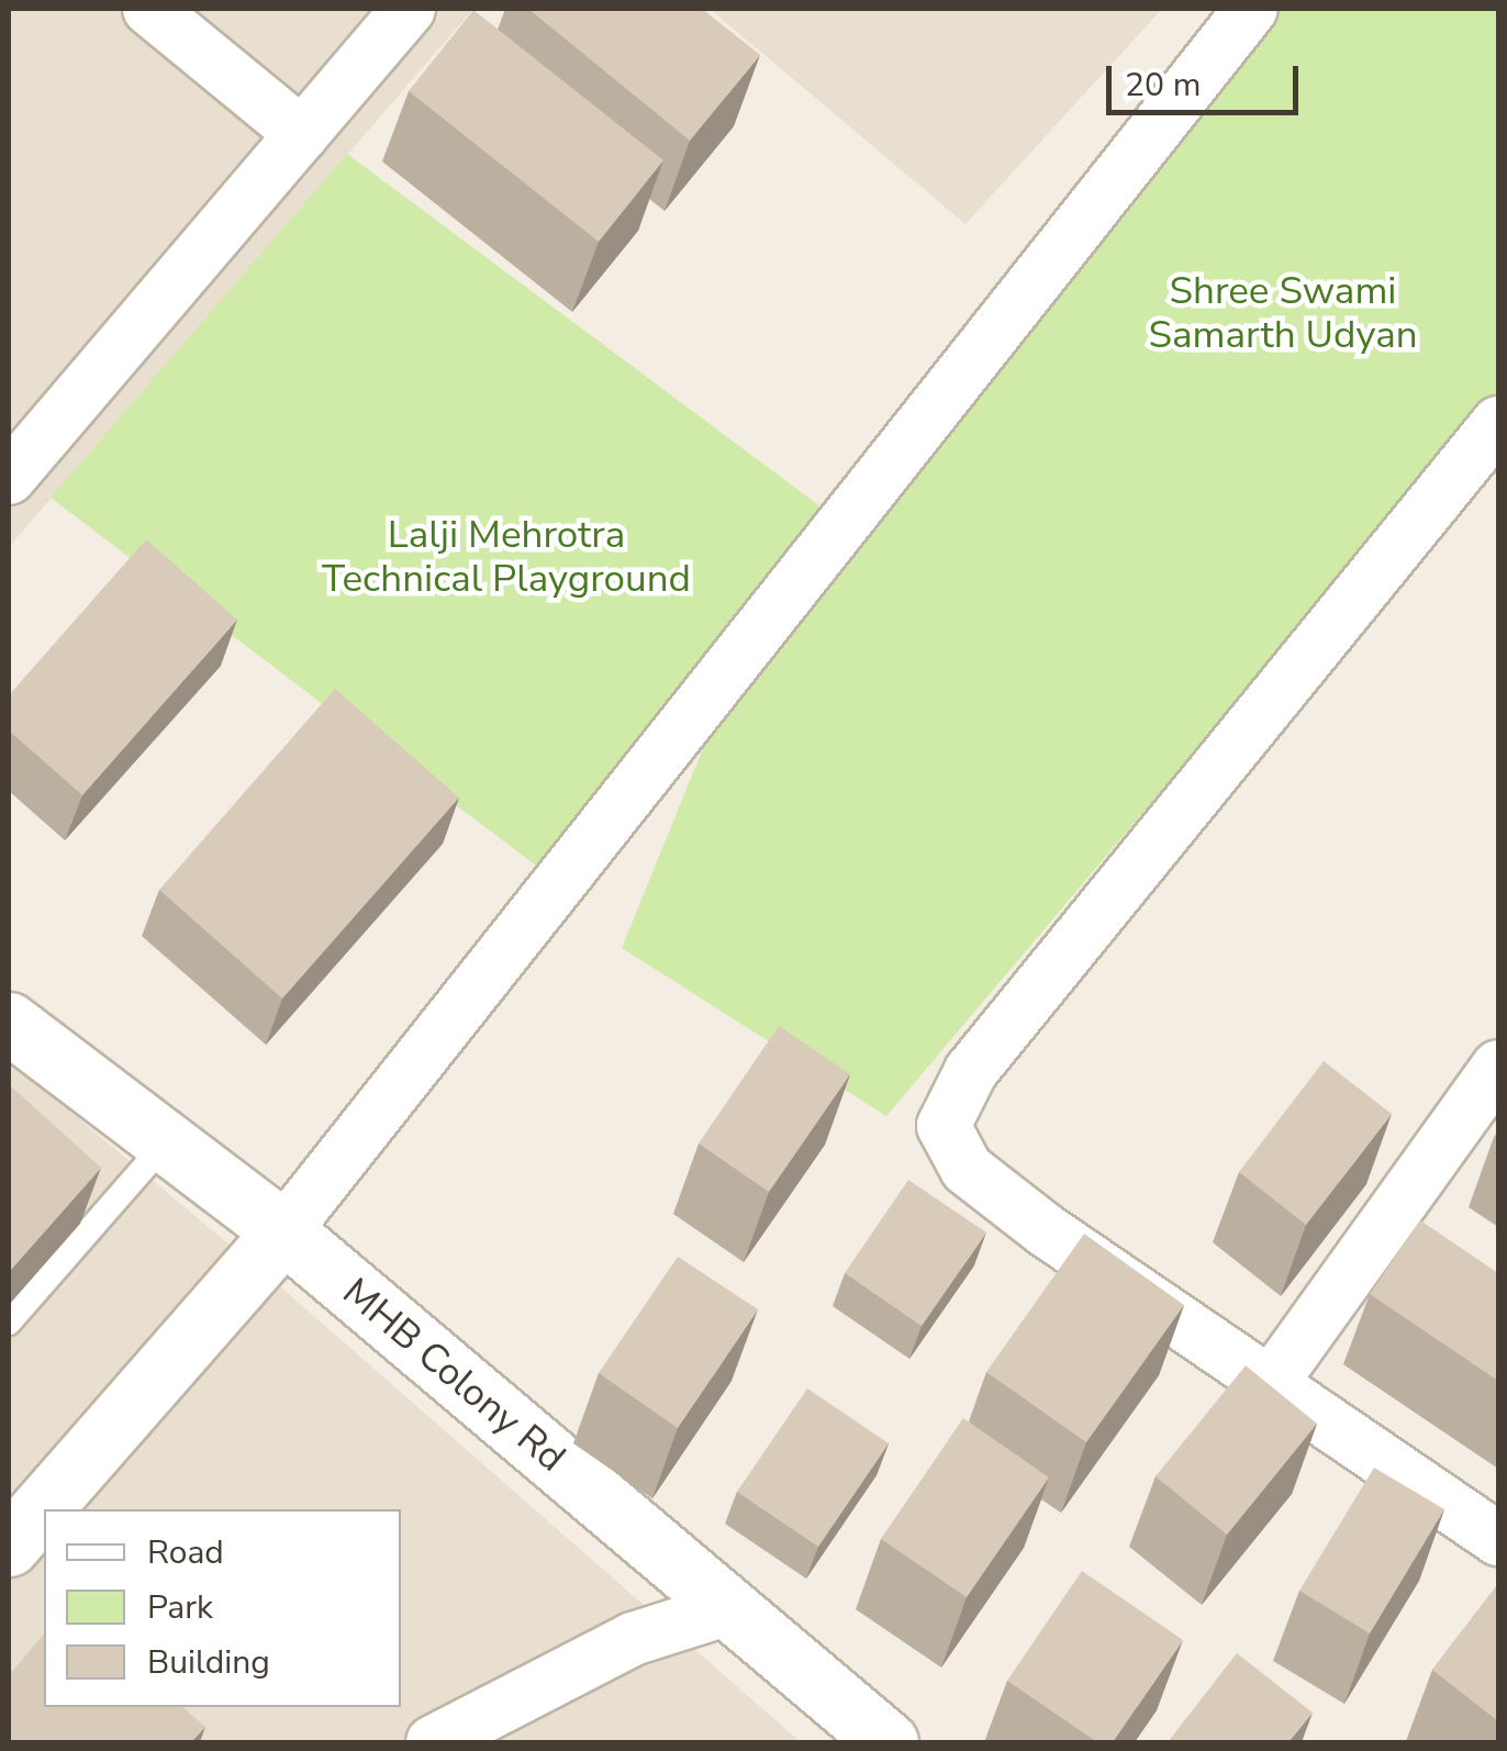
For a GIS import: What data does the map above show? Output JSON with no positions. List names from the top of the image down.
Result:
{
  "streets": {
    "street": ["MHB Colony Rd"]
  },
  "parks": ["Shree Swami Samarth Udyan", "Lalji Mehrotra Technical Playground"],
  "legend": ["Road", "Park", "Building"],
  "scale_bar": "20 m"
}
